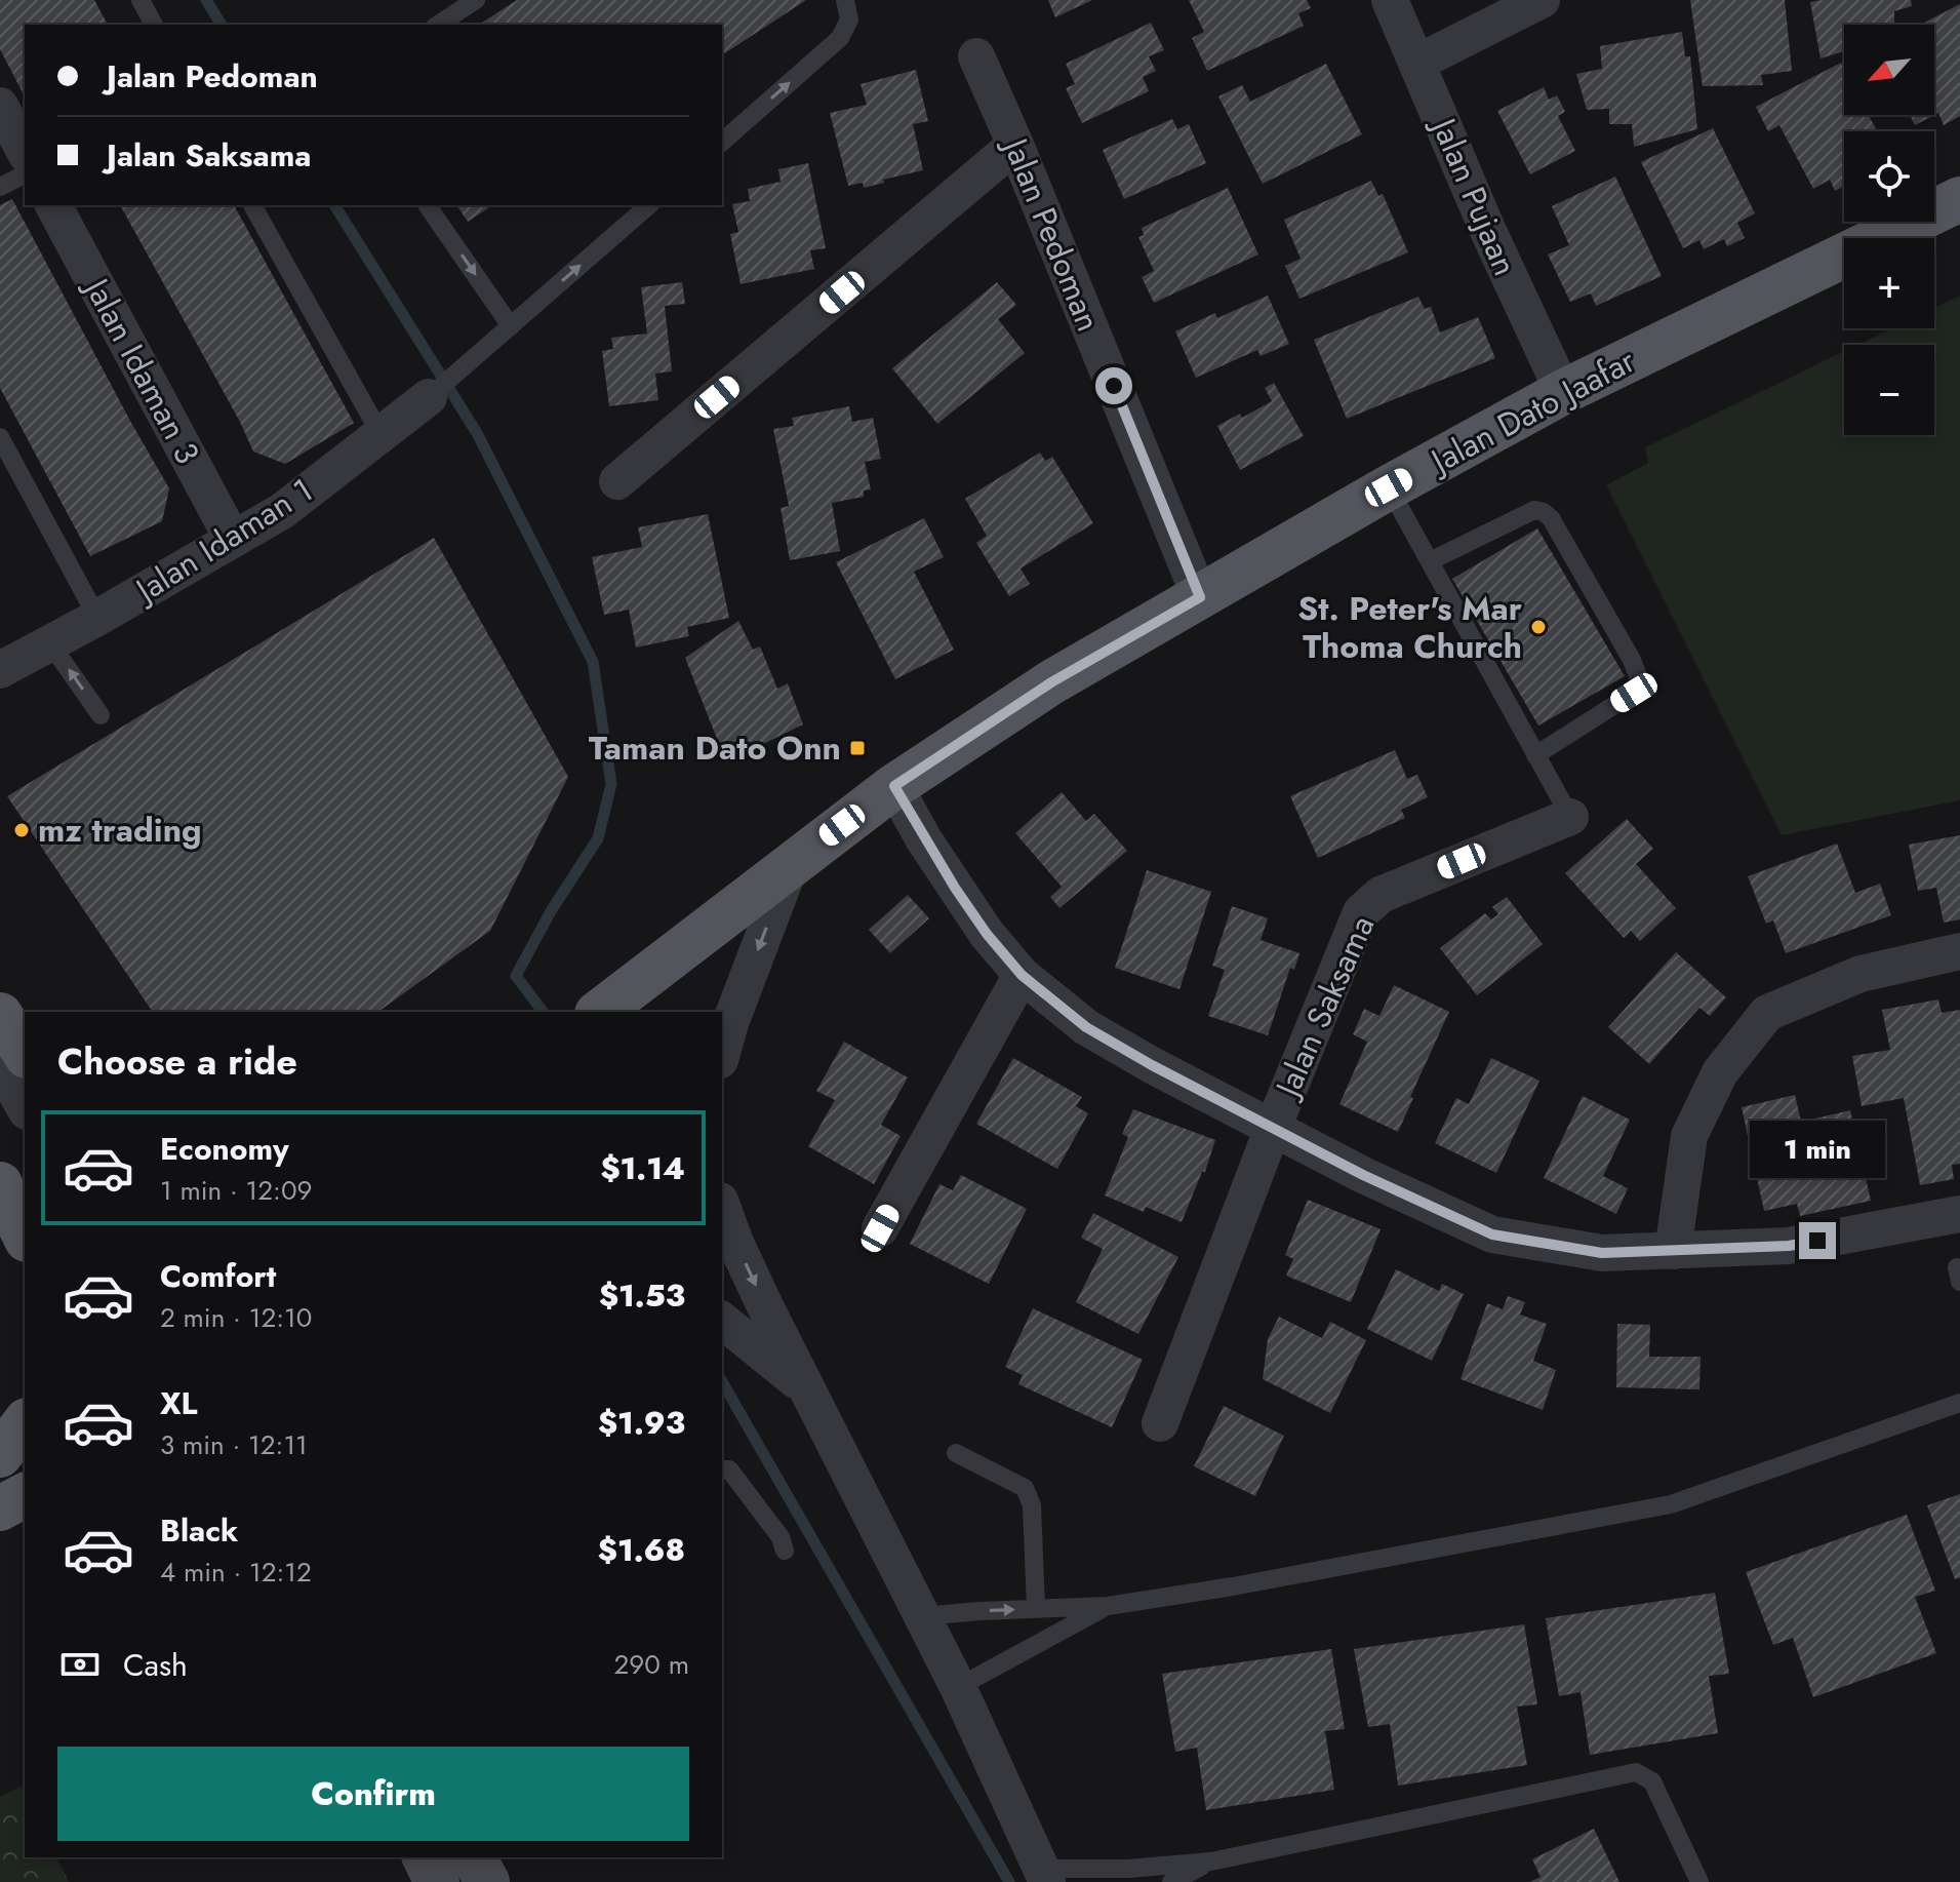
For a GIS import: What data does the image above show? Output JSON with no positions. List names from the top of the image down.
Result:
{
  "streets": {
    "main road": ["Jalan Dato Jaafar"],
    "street": [
      "Jalan Pujaan",
      "Jalan Pedoman",
      "Jalan Idaman 3",
      "Jalan Idaman 1",
      "Jalan Saksama"
    ]
  },
  "crossings": [
    ["Jalan Pujaan", "Jalan Dato Jaafar"],
    ["Jalan Pedoman", "Jalan Dato Jaafar"],
    ["Jalan Idaman 3", "Jalan Idaman 1"],
    ["Jalan Dato Jaafar", "Jalan Saksama"]
  ],
  "places": {
    "other": ["St. Peter's Mar Thoma Church", "mz trading"],
    "transit": ["Taman Dato Onn"]
  },
  "north": "bottom left",
  "page": {
    "map_buttons": ["+", "−"],
    "banner": ["Jalan Pedoman", "Jalan Saksama"],
    "heading": "Choose a ride",
    "list": [
      {
        "name": "Economy",
        "note": "1 min · 12:09",
        "value": "$1.14"
      },
      {
        "name": "Comfort",
        "note": "2 min · 12:10",
        "value": "$1.53"
      },
      {
        "name": "XL",
        "note": "3 min · 12:11",
        "value": "$1.93"
      },
      {
        "name": "Black",
        "note": "4 min · 12:12",
        "value": "$1.68"
      }
    ],
    "bubble": "1 min",
    "pay": ["Cash", "290 m"],
    "buttons": "Confirm"
  }
}
